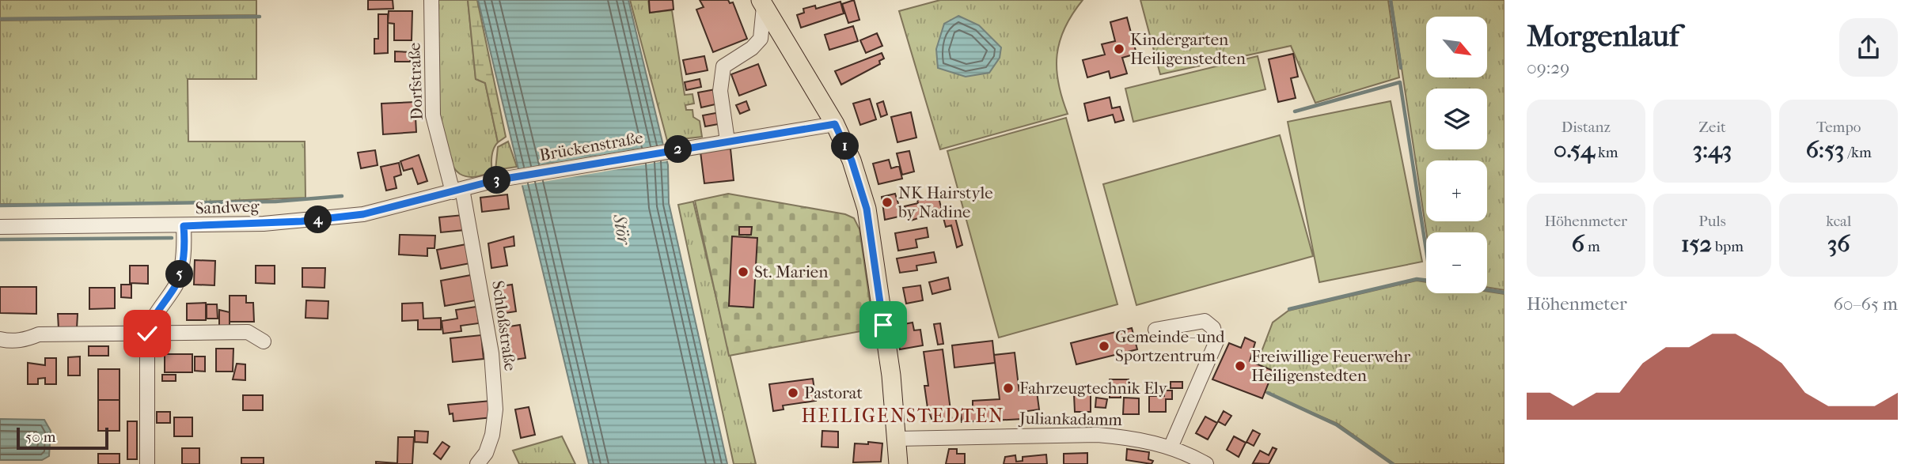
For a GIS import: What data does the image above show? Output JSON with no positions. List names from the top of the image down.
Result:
{
  "streets": {
    "street": [
      "Dorfstraße",
      "Brückenstraße",
      "Sandweg",
      "Schloßstraße",
      "Juliankadamm"
    ]
  },
  "crossings": [
    ["Dorfstraße", "Brückenstraße"],
    ["Dorfstraße", "Sandweg"],
    ["Dorfstraße", "Schloßstraße"],
    ["Brückenstraße", "Sandweg"],
    ["Brückenstraße", "Schloßstraße"],
    ["Sandweg", "Schloßstraße"]
  ],
  "districts": ["HEILIGENSTEDTEN"],
  "water": ["Stör"],
  "places": [
    "Kindergarten Heiligenstedten",
    "NK Hairstyle by Nadine",
    "St. Marien",
    "Gemeinde- und Sportzentrum",
    "Freiwillige Feuerwehr Heiligenstedten",
    "Fahrzeugtechnik Ely",
    "Pastorat"
  ],
  "scale_bar": "50 m",
  "north": "bottom right",
  "page": {
    "heading": ["Morgenlauf", "09:29"],
    "map_buttons": ["+", "−"],
    "stats": [
      ["Distanz", "0.54 km"],
      ["Zeit", "3:43"],
      ["Tempo", "6:53 /km"],
      ["Höhenmeter", "6 m"],
      ["Puls", "152 bpm"],
      ["kcal", "36"]
    ],
    "pins": [
      "1",
      "2",
      "3",
      "4",
      "5"
    ],
    "chart": ["Höhenmeter", "60–65 m"],
    "scale": "50 m"
  }
}
